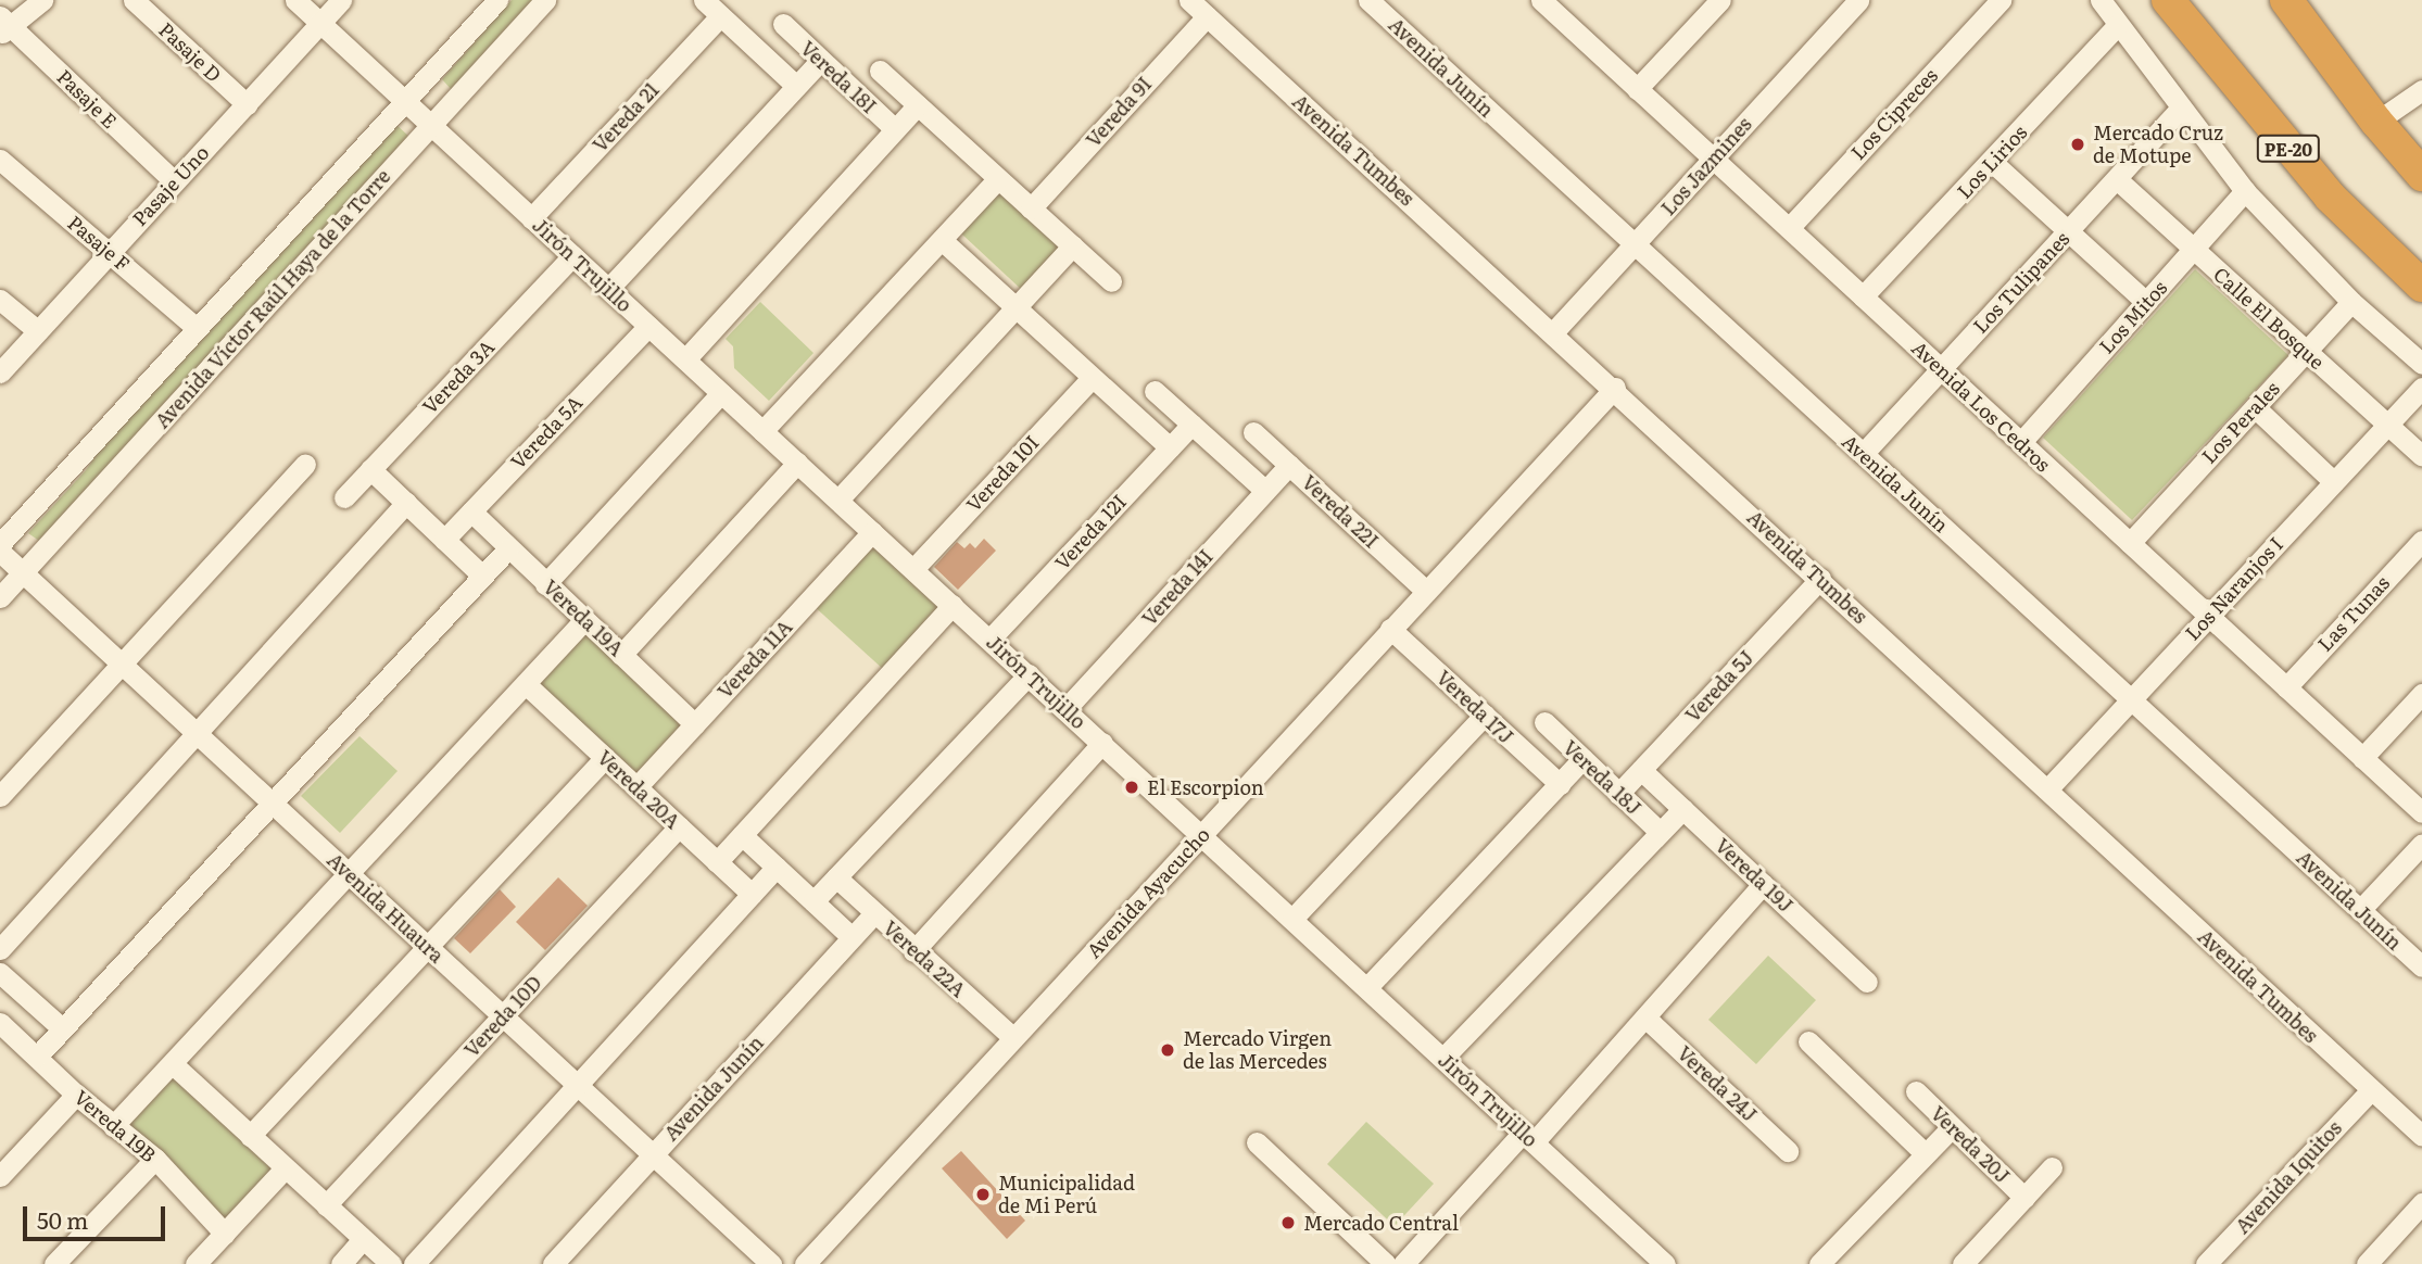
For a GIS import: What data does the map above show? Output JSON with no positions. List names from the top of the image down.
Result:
{
  "streets": {
    "highway": ["PE-20"],
    "street": [
      "Pasaje D",
      "Avenida Junín",
      "Vereda 18I",
      "Pasaje E",
      "Vereda 9I",
      "Los Cipreces",
      "Vereda 21",
      "Avenida Tumbes",
      "Los Lirios",
      "Los Jazmines",
      "Pasaje Uno",
      "Pasaje F",
      "Jirón Trujillo",
      "Los Tulipanes",
      "Avenida Víctor Raúl Haya de la Torre",
      "Los Mitos",
      "Calle El Bosque",
      "Vereda 3A",
      "Avenida Los Cedros",
      "Los Perales",
      "Vereda 5A",
      "Vereda 10I",
      "Vereda 22I",
      "Vereda 12I",
      "Vereda 14I",
      "Los Naranjos I",
      "Las Tunas",
      "Vereda 19A",
      "Vereda 11A",
      "Vereda 5J",
      "Vereda 17J",
      "Vereda 18J",
      "Vereda 20A",
      "Vereda 19J",
      "Avenida Ayacucho",
      "Avenida Huaura",
      "Vereda 22A",
      "Vereda 10D",
      "Vereda 24J",
      "Vereda 19B",
      "Vereda 20J",
      "Avenida Iquitos"
    ]
  },
  "crossings": [
    ["Pasaje D", "Pasaje Uno"],
    ["Avenida Junín", "Los Jazmines"],
    ["Avenida Junín", "Los Tulipanes"],
    ["Avenida Junín", "Los Naranjos I"],
    ["Avenida Junín", "Avenida Huaura"],
    ["Avenida Junín", "Vereda 22A"],
    ["Pasaje E", "Pasaje Uno"],
    ["Vereda 9I", "Avenida Tumbes"],
    ["Los Cipreces", "Avenida Los Cedros"],
    ["Vereda 21", "Jirón Trujillo"],
    ["Avenida Tumbes", "Los Jazmines"],
    ["Avenida Tumbes", "Los Naranjos I"],
    ["Avenida Tumbes", "Vereda 5J"],
    ["Avenida Tumbes", "Avenida Ayacucho"],
    ["Avenida Tumbes", "Avenida Iquitos"],
    ["Los Lirios", "Avenida Los Cedros"],
    ["Los Jazmines", "Avenida Los Cedros"],
    ["Pasaje Uno", "Pasaje F"],
    ["Pasaje Uno", "Jirón Trujillo"],
    ["Pasaje F", "Avenida Víctor Raúl Haya de la Torre"],
    ["Jirón Trujillo", "Avenida Víctor Raúl Haya de la Torre"],
    ["Jirón Trujillo", "Vereda 3A"],
    ["Jirón Trujillo", "Vereda 5A"],
    ["Jirón Trujillo", "Vereda 10I"],
    ["Jirón Trujillo", "Vereda 12I"],
    ["Jirón Trujillo", "Vereda 14I"],
    ["Jirón Trujillo", "Vereda 11A"],
    ["Jirón Trujillo", "Avenida Ayacucho"],
    ["Los Tulipanes", "Calle El Bosque"],
    ["Los Tulipanes", "Avenida Los Cedros"],
    ["Avenida Víctor Raúl Haya de la Torre", "Avenida Huaura"],
    ["Los Mitos", "Calle El Bosque"],
    ["Los Mitos", "Avenida Los Cedros"],
    ["Calle El Bosque", "Los Perales"],
    ["Calle El Bosque", "Los Naranjos I"],
    ["Avenida Los Cedros", "Los Perales"],
    ["Avenida Los Cedros", "Los Naranjos I"],
    ["Avenida Los Cedros", "Las Tunas"],
    ["Vereda 5A", "Vereda 19A"],
    ["Vereda 22I", "Vereda 14I"],
    ["Vereda 22I", "Avenida Ayacucho"],
    ["Vereda 19A", "Vereda 11A"],
    ["Vereda 11A", "Vereda 20A"],
    ["Vereda 5J", "Vereda 18J"],
    ["Vereda 5J", "Vereda 19J"],
    ["Vereda 17J", "Avenida Ayacucho"],
    ["Vereda 20A", "Vereda 10D"],
    ["Avenida Ayacucho", "Vereda 22A"],
    ["Avenida Huaura", "Vereda 10D"]
  ],
  "places": [
    "Mercado Cruz de Motupe",
    "El Escorpion",
    "Mercado Virgen de las Mercedes",
    "Municipalidad de Mi Perú",
    "Mercado Central"
  ],
  "scale_bar": "50 m"
}
